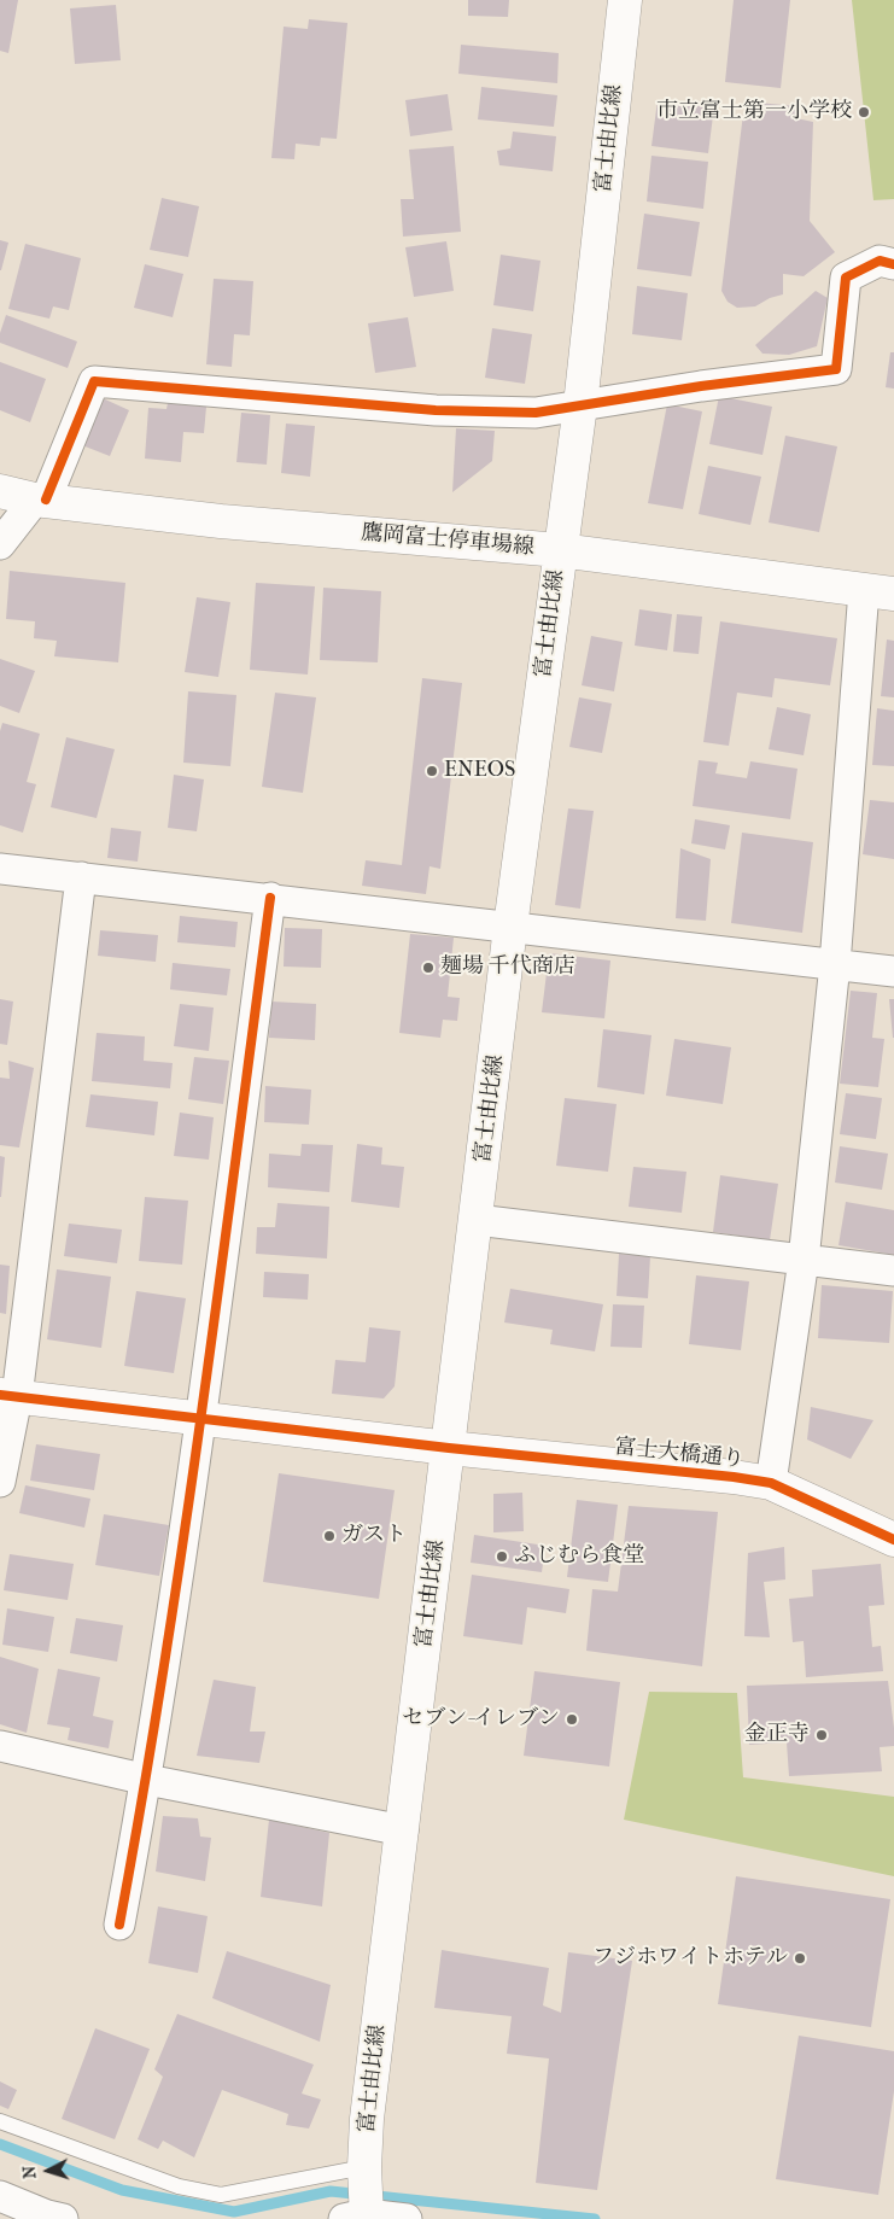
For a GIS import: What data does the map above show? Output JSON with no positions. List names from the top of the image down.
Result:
{
  "streets": {
    "main road": ["富士由比線", "鷹岡富士停車場線", "富士大橋通り"]
  },
  "crossings": [
    ["富士由比線", "鷹岡富士停車場線"],
    ["富士由比線", "富士大橋通り"]
  ],
  "places": [
    "市立富士第一小学校",
    "ENEOS",
    "麺場 千代商店",
    "ガスト",
    "ふじむら食堂",
    "セブン-イレブン",
    "金正寺",
    "フジホワイトホテル"
  ],
  "north": "left"
}
